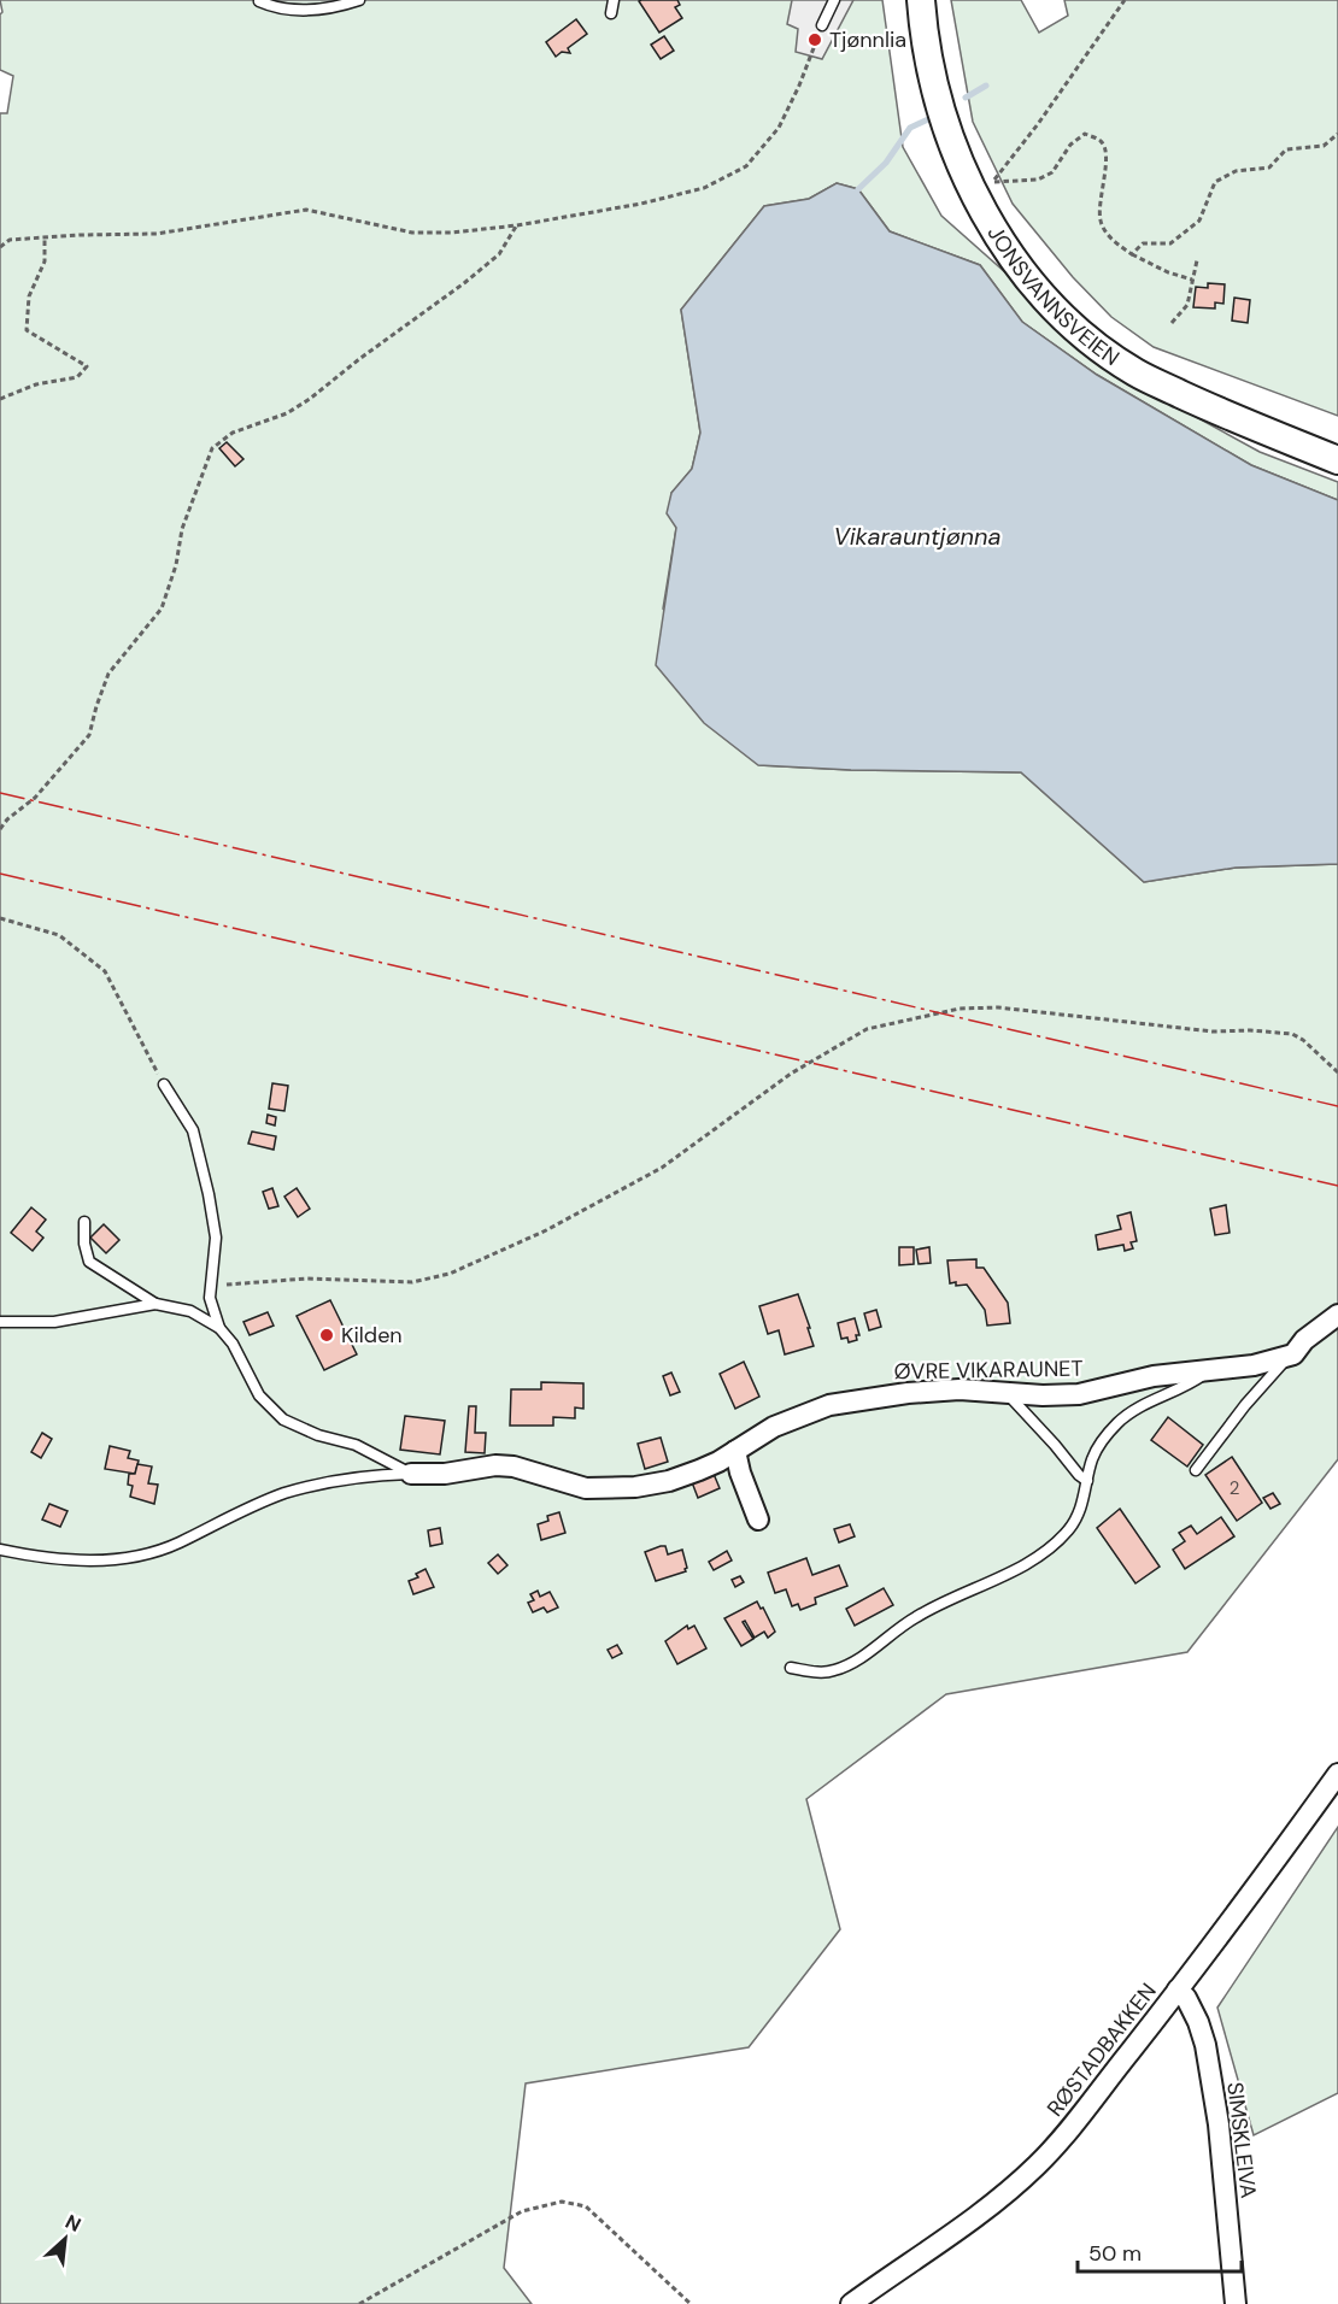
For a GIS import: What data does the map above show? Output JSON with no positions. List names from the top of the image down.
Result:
{
  "streets": {
    "main road": ["JONSVANNSVEIEN"],
    "street": ["ØVRE VIKARAUNET", "RØSTADBAKKEN", "SIMSKLEIVA"]
  },
  "crossings": [
    ["RØSTADBAKKEN", "SIMSKLEIVA"]
  ],
  "water": ["Vikarauntjønna"],
  "places": ["Tjønnlia", "Kilden"],
  "house_numbers": ["2"],
  "scale_bar": "50 m",
  "north": "top right"
}
